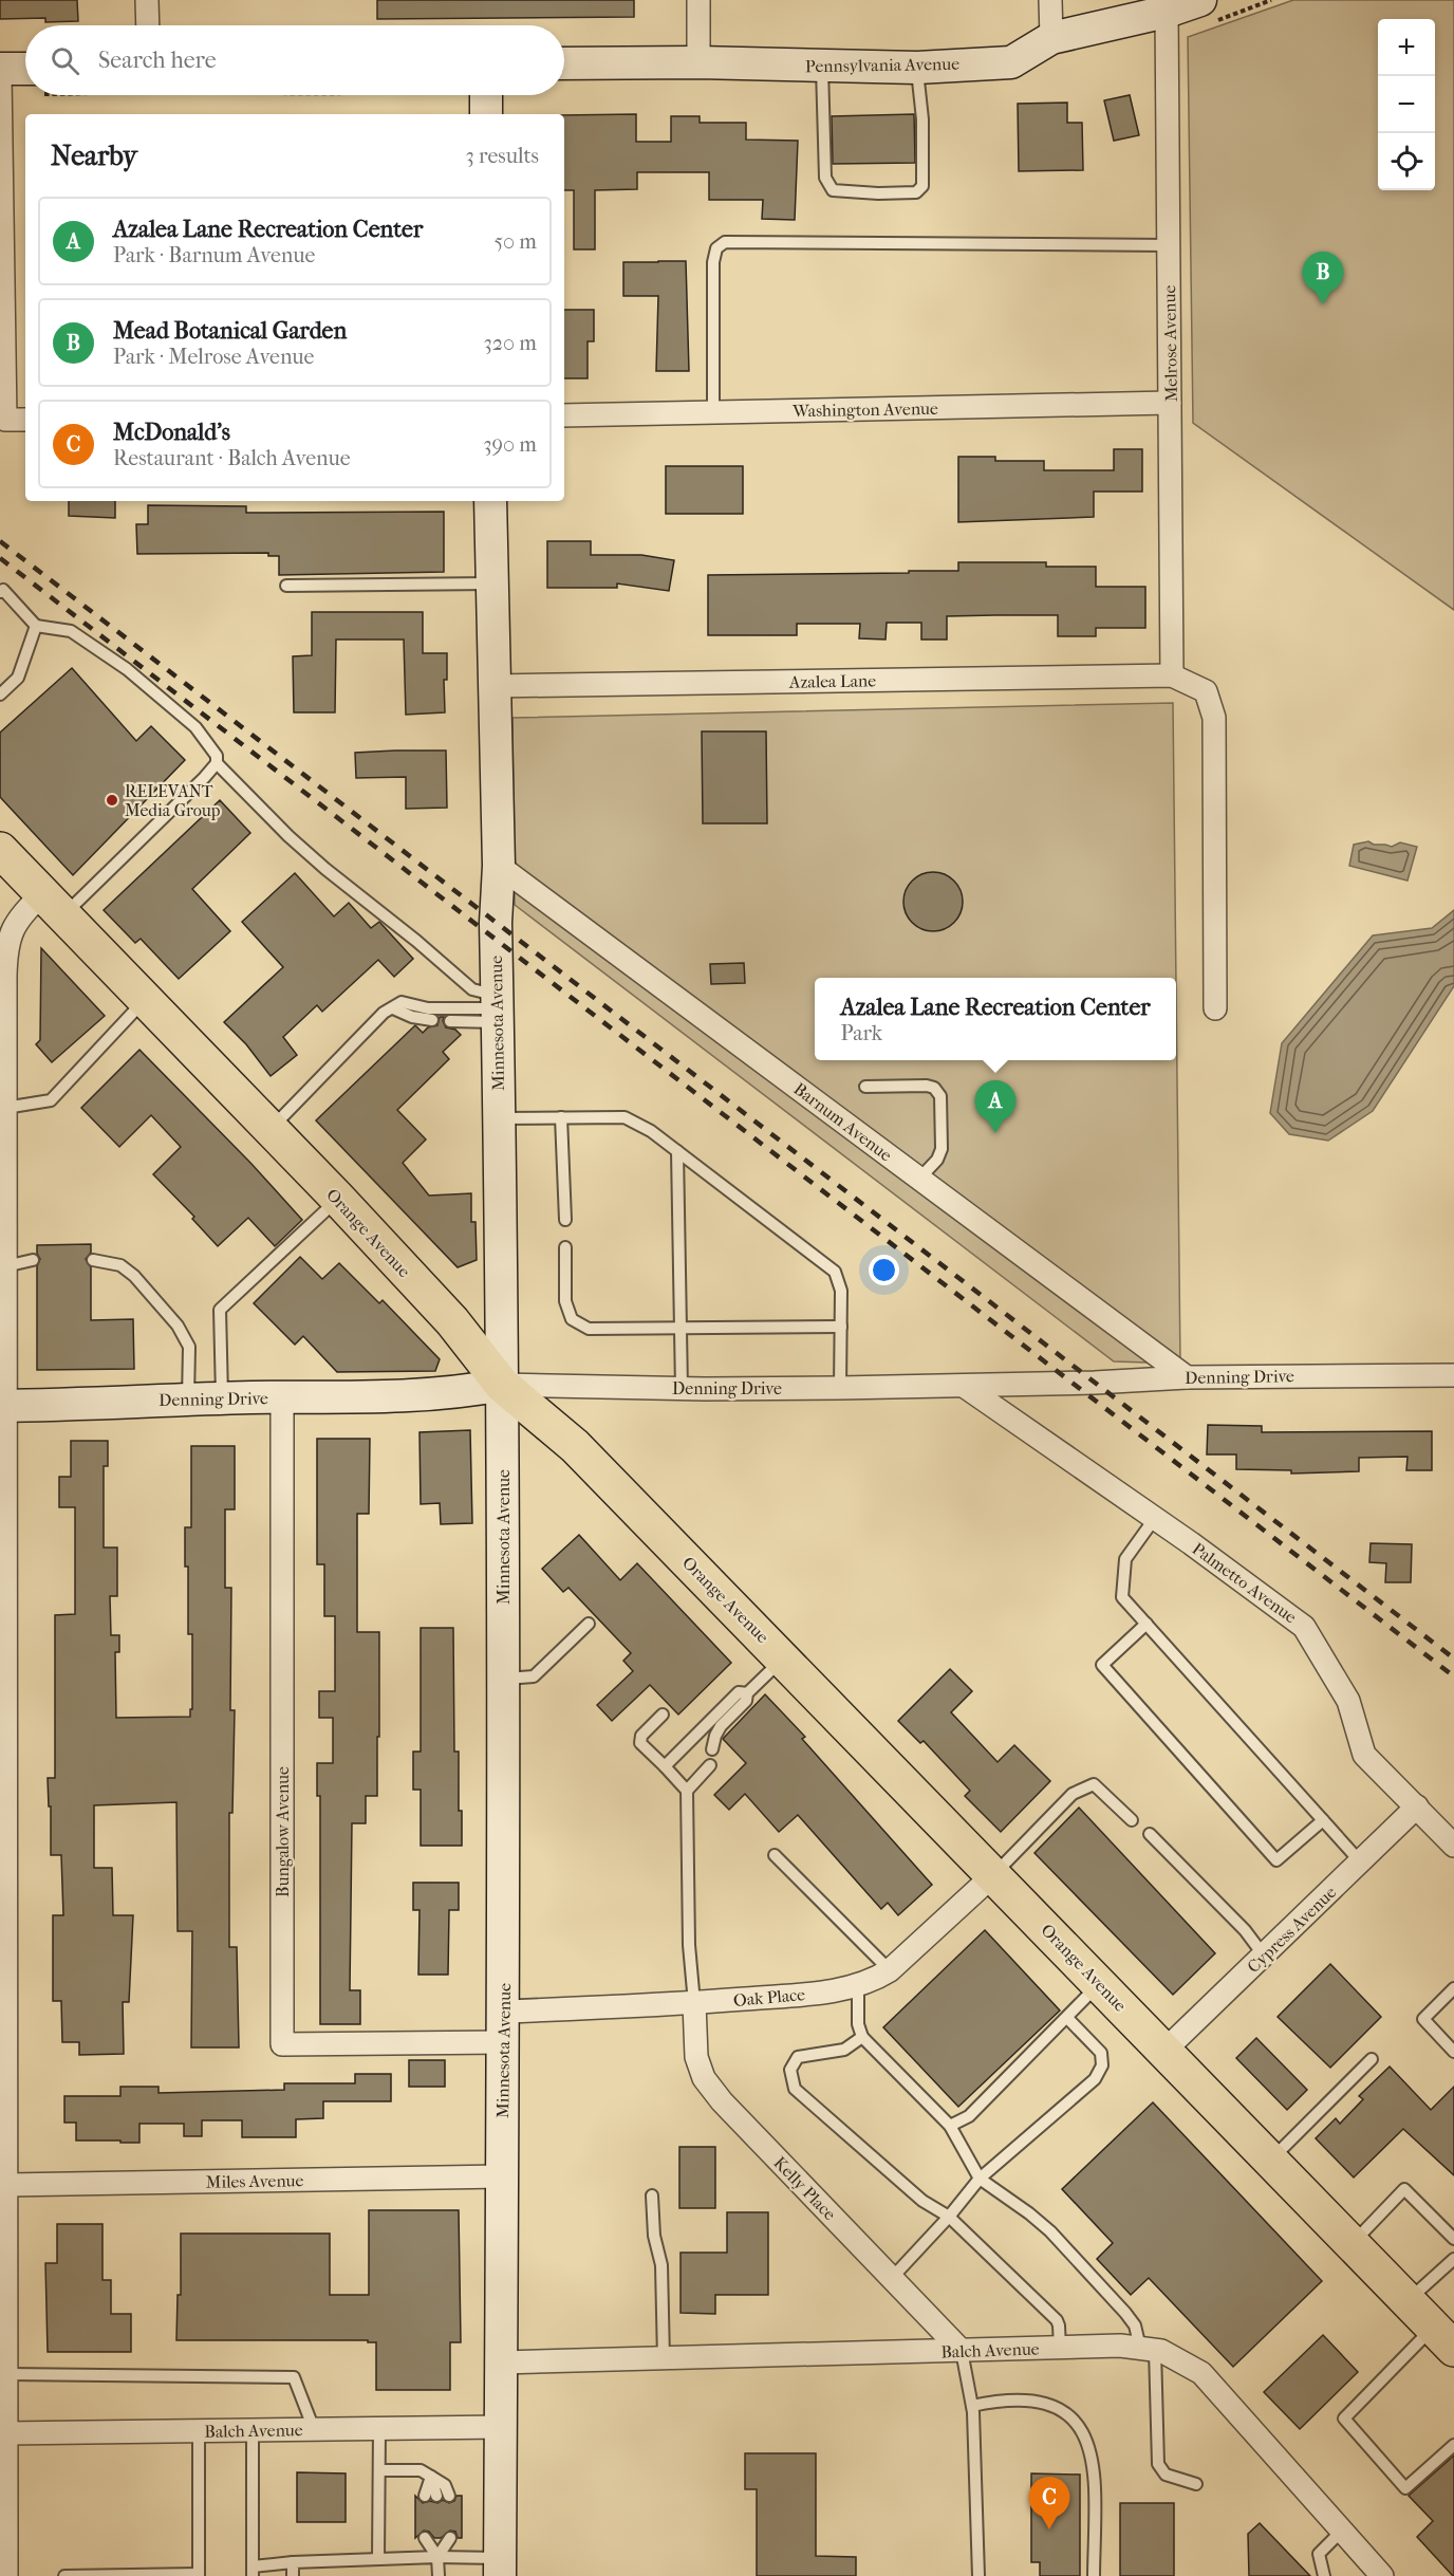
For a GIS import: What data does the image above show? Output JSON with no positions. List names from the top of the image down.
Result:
{
  "streets": {
    "main road": ["Orange Avenue"],
    "street": [
      "Pennsylvania Avenue",
      "Melrose Avenue",
      "Washington Avenue",
      "Azalea Lane",
      "Minnesota Avenue",
      "Barnum Avenue",
      "Denning Drive",
      "Palmetto Avenue",
      "Bungalow Avenue",
      "Cypress Avenue",
      "Oak Place",
      "Miles Avenue",
      "Kelly Place",
      "Balch Avenue"
    ]
  },
  "crossings": [
    ["Pennsylvania Avenue", "Melrose Avenue"],
    ["Melrose Avenue", "Washington Avenue"],
    ["Melrose Avenue", "Azalea Lane"],
    ["Azalea Lane", "Minnesota Avenue"],
    ["Minnesota Avenue", "Barnum Avenue"],
    ["Minnesota Avenue", "Orange Avenue"],
    ["Minnesota Avenue", "Denning Drive"],
    ["Minnesota Avenue", "Bungalow Avenue"],
    ["Minnesota Avenue", "Oak Place"],
    ["Minnesota Avenue", "Miles Avenue"],
    ["Minnesota Avenue", "Balch Avenue"],
    ["Barnum Avenue", "Denning Drive"],
    ["Orange Avenue", "Denning Drive"],
    ["Orange Avenue", "Cypress Avenue"],
    ["Orange Avenue", "Oak Place"],
    ["Denning Drive", "Palmetto Avenue"],
    ["Denning Drive", "Bungalow Avenue"],
    ["Palmetto Avenue", "Cypress Avenue"],
    ["Bungalow Avenue", "Oak Place"],
    ["Oak Place", "Kelly Place"],
    ["Kelly Place", "Balch Avenue"]
  ],
  "places": ["RELEVANT Media Group"],
  "page": {
    "map_buttons": ["+", "−"],
    "search": "Search here",
    "heading": ["Nearby", "3 results"],
    "list": [
      {
        "mark": "A",
        "name": "Azalea Lane Recreation Center",
        "note": "Park · Barnum Avenue",
        "value": "50 m"
      },
      {
        "mark": "B",
        "name": "Mead Botanical Garden",
        "note": "Park · Melrose Avenue",
        "value": "320 m"
      },
      {
        "mark": "C",
        "name": "McDonald's",
        "note": "Restaurant · Balch Avenue",
        "value": "390 m"
      }
    ],
    "pins": ["B", "A", "C"],
    "popup": ["Azalea Lane Recreation Center", "Park"]
  }
}
